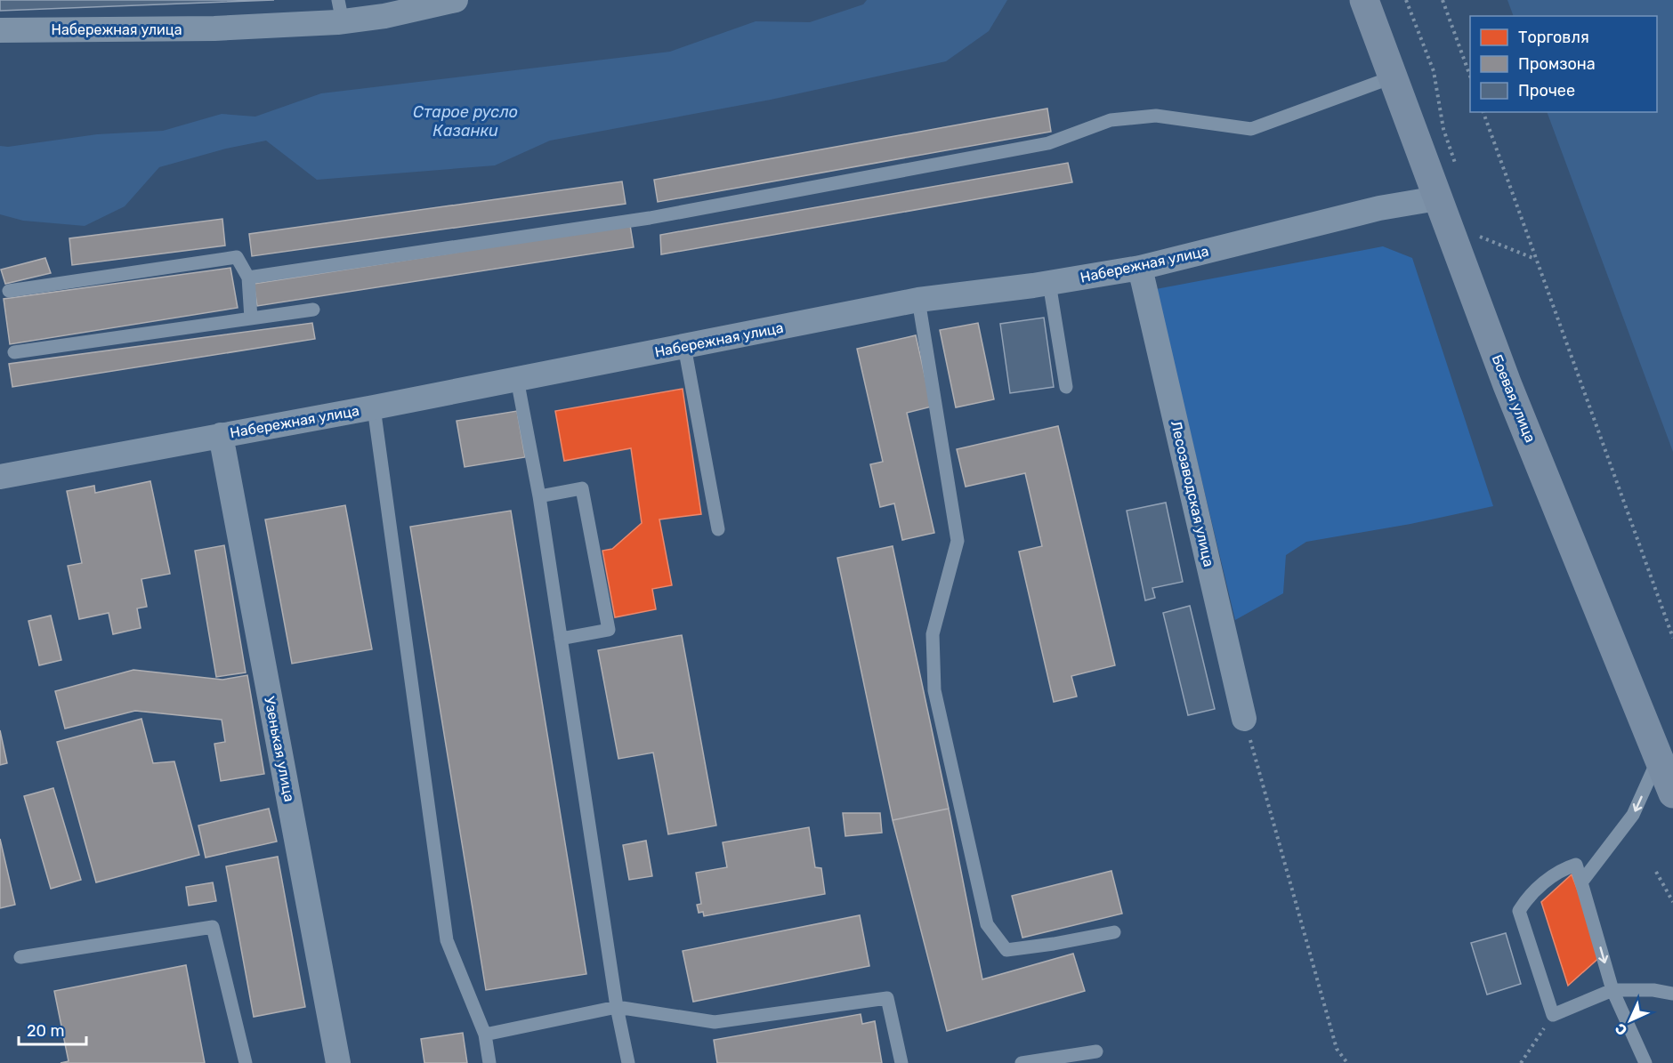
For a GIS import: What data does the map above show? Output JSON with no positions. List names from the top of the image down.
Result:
{
  "streets": {
    "main road": ["Боевая улица"],
    "street": ["Набережная улица", "Лесозаводская улица", "Узенькая улица"]
  },
  "crossings": [
    ["Набережная улица", "Боевая улица"],
    ["Набережная улица", "Лесозаводская улица"],
    ["Набережная улица", "Узенькая улица"]
  ],
  "water": ["Старое русло Казанки"],
  "legend": ["Торговля", "Промзона", "Прочее"],
  "scale_bar": "20 m",
  "north": "bottom left"
}
